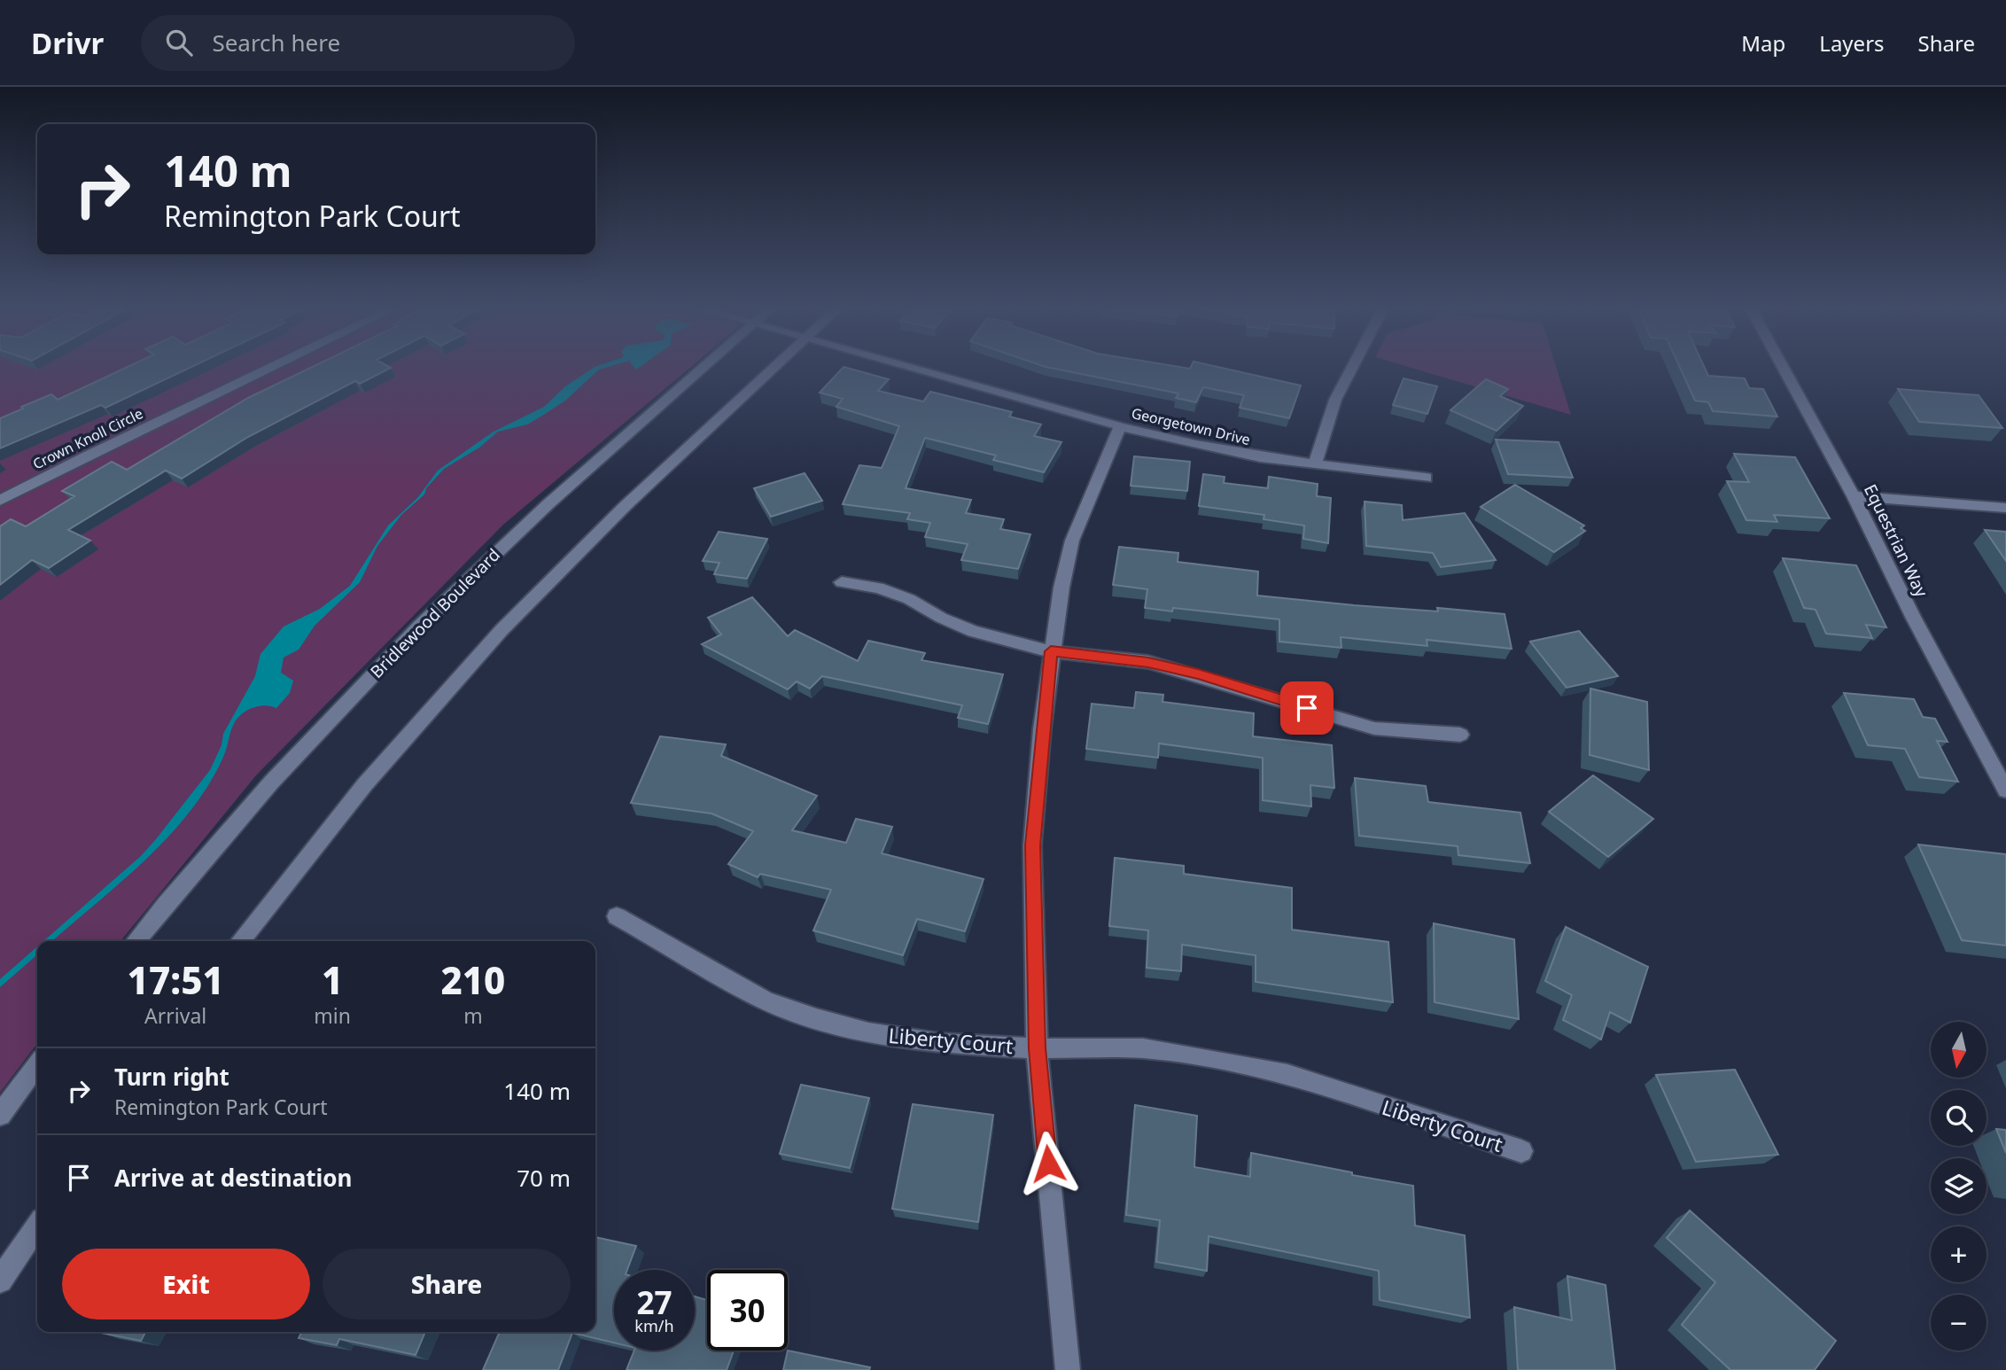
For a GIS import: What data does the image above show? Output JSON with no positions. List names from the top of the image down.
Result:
{
  "streets": {
    "street": [
      "Georgetown Drive",
      "Crown Knoll Circle",
      "Equestrian Way",
      "Bridlewood Boulevard",
      "Liberty Court"
    ]
  },
  "north": "bottom",
  "page": {
    "header": "Drivr",
    "search": "Search here",
    "nav": ["Map", "Layers", "Share"],
    "turn": ["140 m", "Remington Park Court"],
    "eta": [
      "17:51",
      "Arrival",
      "1",
      "min",
      "210",
      "m"
    ],
    "map_buttons": ["+", "−"],
    "list": [
      {
        "name": "Turn right",
        "note": "Remington Park Court",
        "value": "140 m"
      },
      {
        "name": "Arrive at destination",
        "value": "70 m"
      }
    ],
    "buttons": ["Exit", "Share"],
    "speed": "27 km/h",
    "limit": "30"
  }
}
